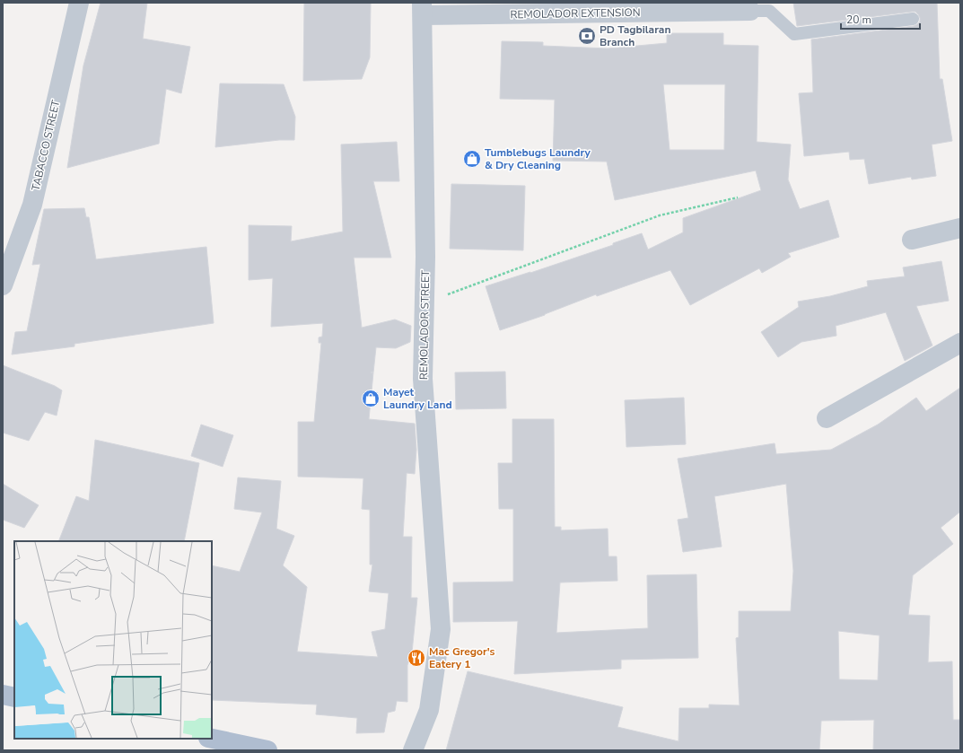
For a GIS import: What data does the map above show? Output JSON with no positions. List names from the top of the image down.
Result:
{
  "streets": {
    "street": ["REMOLADOR EXTENSION", "TABACCO STREET", "REMOLADOR STREET"]
  },
  "crossings": [
    ["REMOLADOR EXTENSION", "REMOLADOR STREET"]
  ],
  "places": {
    "bank": ["PD Tagbilaran Branch"],
    "shop": ["Tumblebugs Laundry & Dry Cleaning", "Mayet Laundry Land"],
    "restaurant": ["Mac Gregor's Eatery 1"]
  },
  "scale_bar": "20 m"
}
